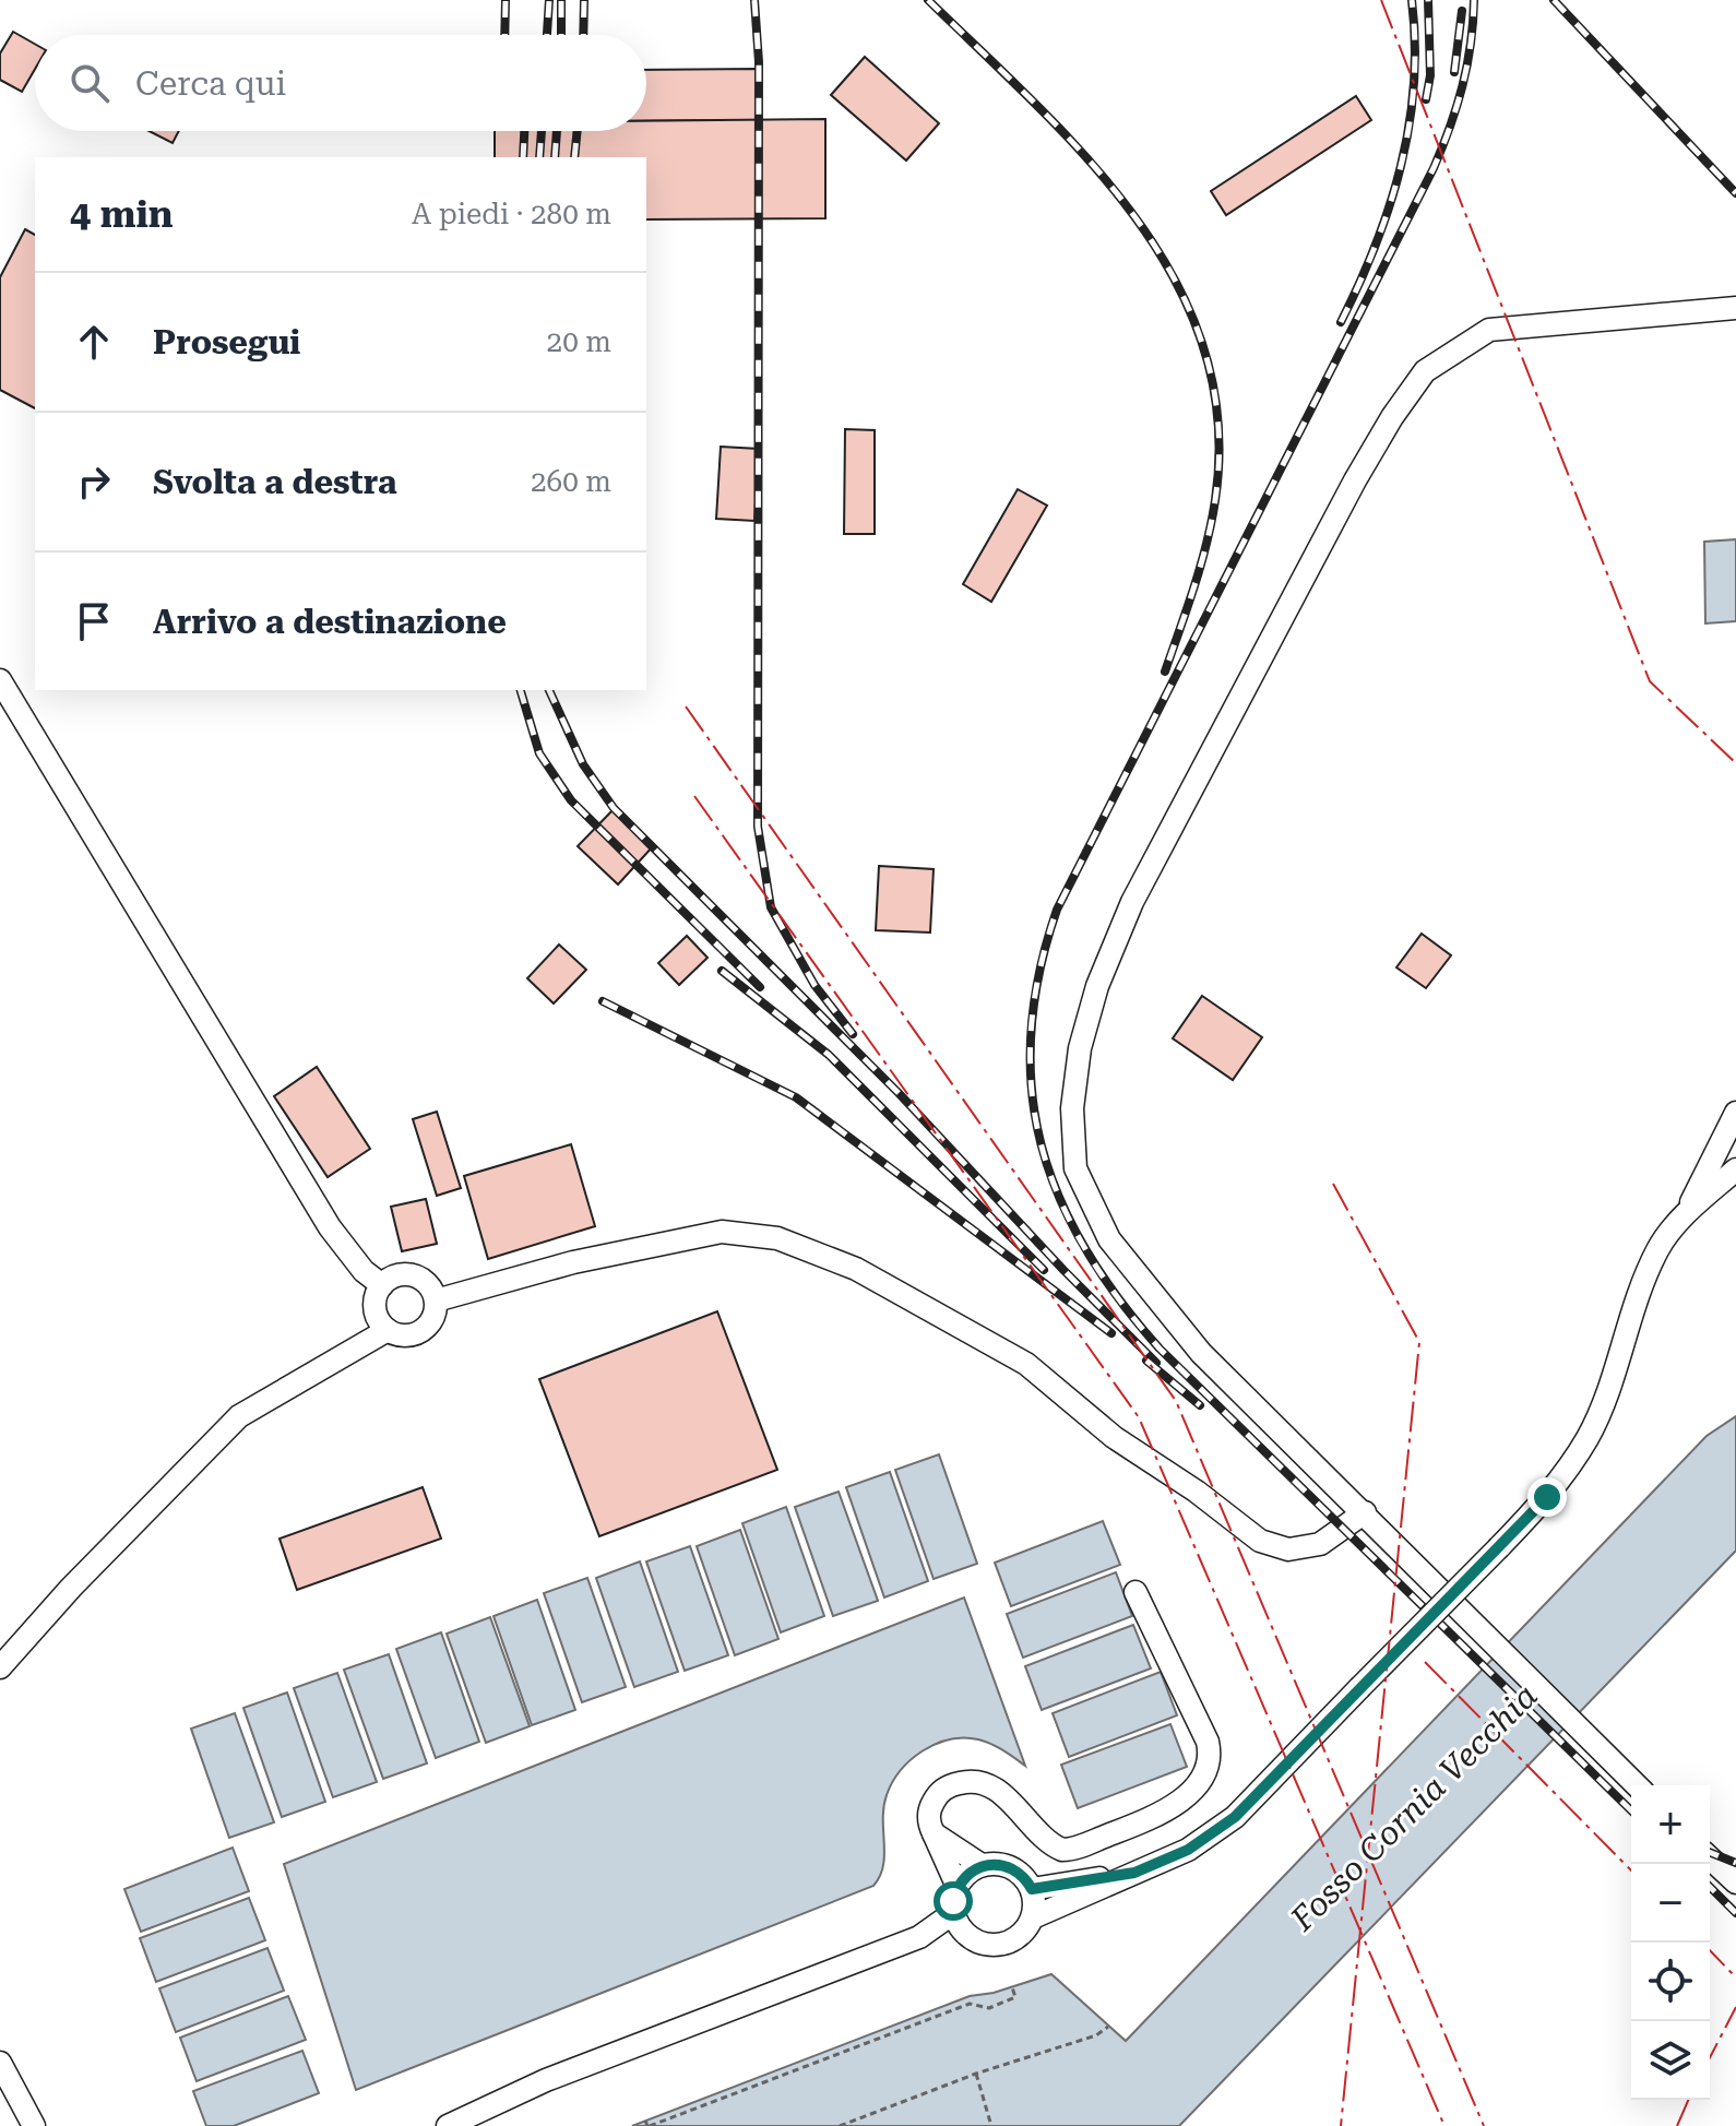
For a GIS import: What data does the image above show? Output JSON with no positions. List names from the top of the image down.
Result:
{
  "water": ["Fosso Cornia Vecchia"],
  "page": {
    "search": "Cerca qui",
    "heading": ["4 min", "A piedi · 280 m"],
    "list": [
      ["Prosegui", "20 m"],
      ["Svolta a destra", "260 m"],
      "Arrivo a destinazione"
    ],
    "map_buttons": ["+", "−"]
  }
}
